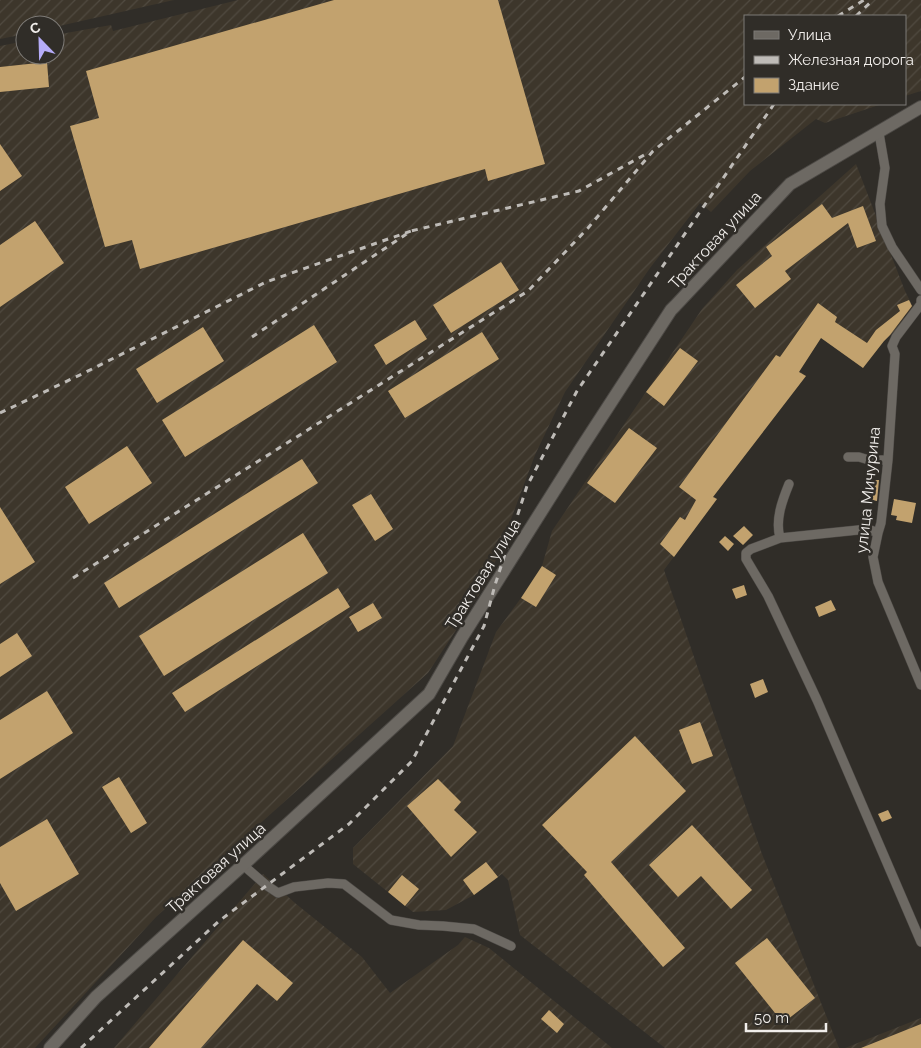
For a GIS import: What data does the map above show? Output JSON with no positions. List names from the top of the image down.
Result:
{
  "streets": {
    "main road": ["Трактовая улица"],
    "street": ["улица Мичурина"]
  },
  "legend": ["Улица", "Железная дорога", "Здание"],
  "scale_bar": "50 m",
  "north": "top left"
}
